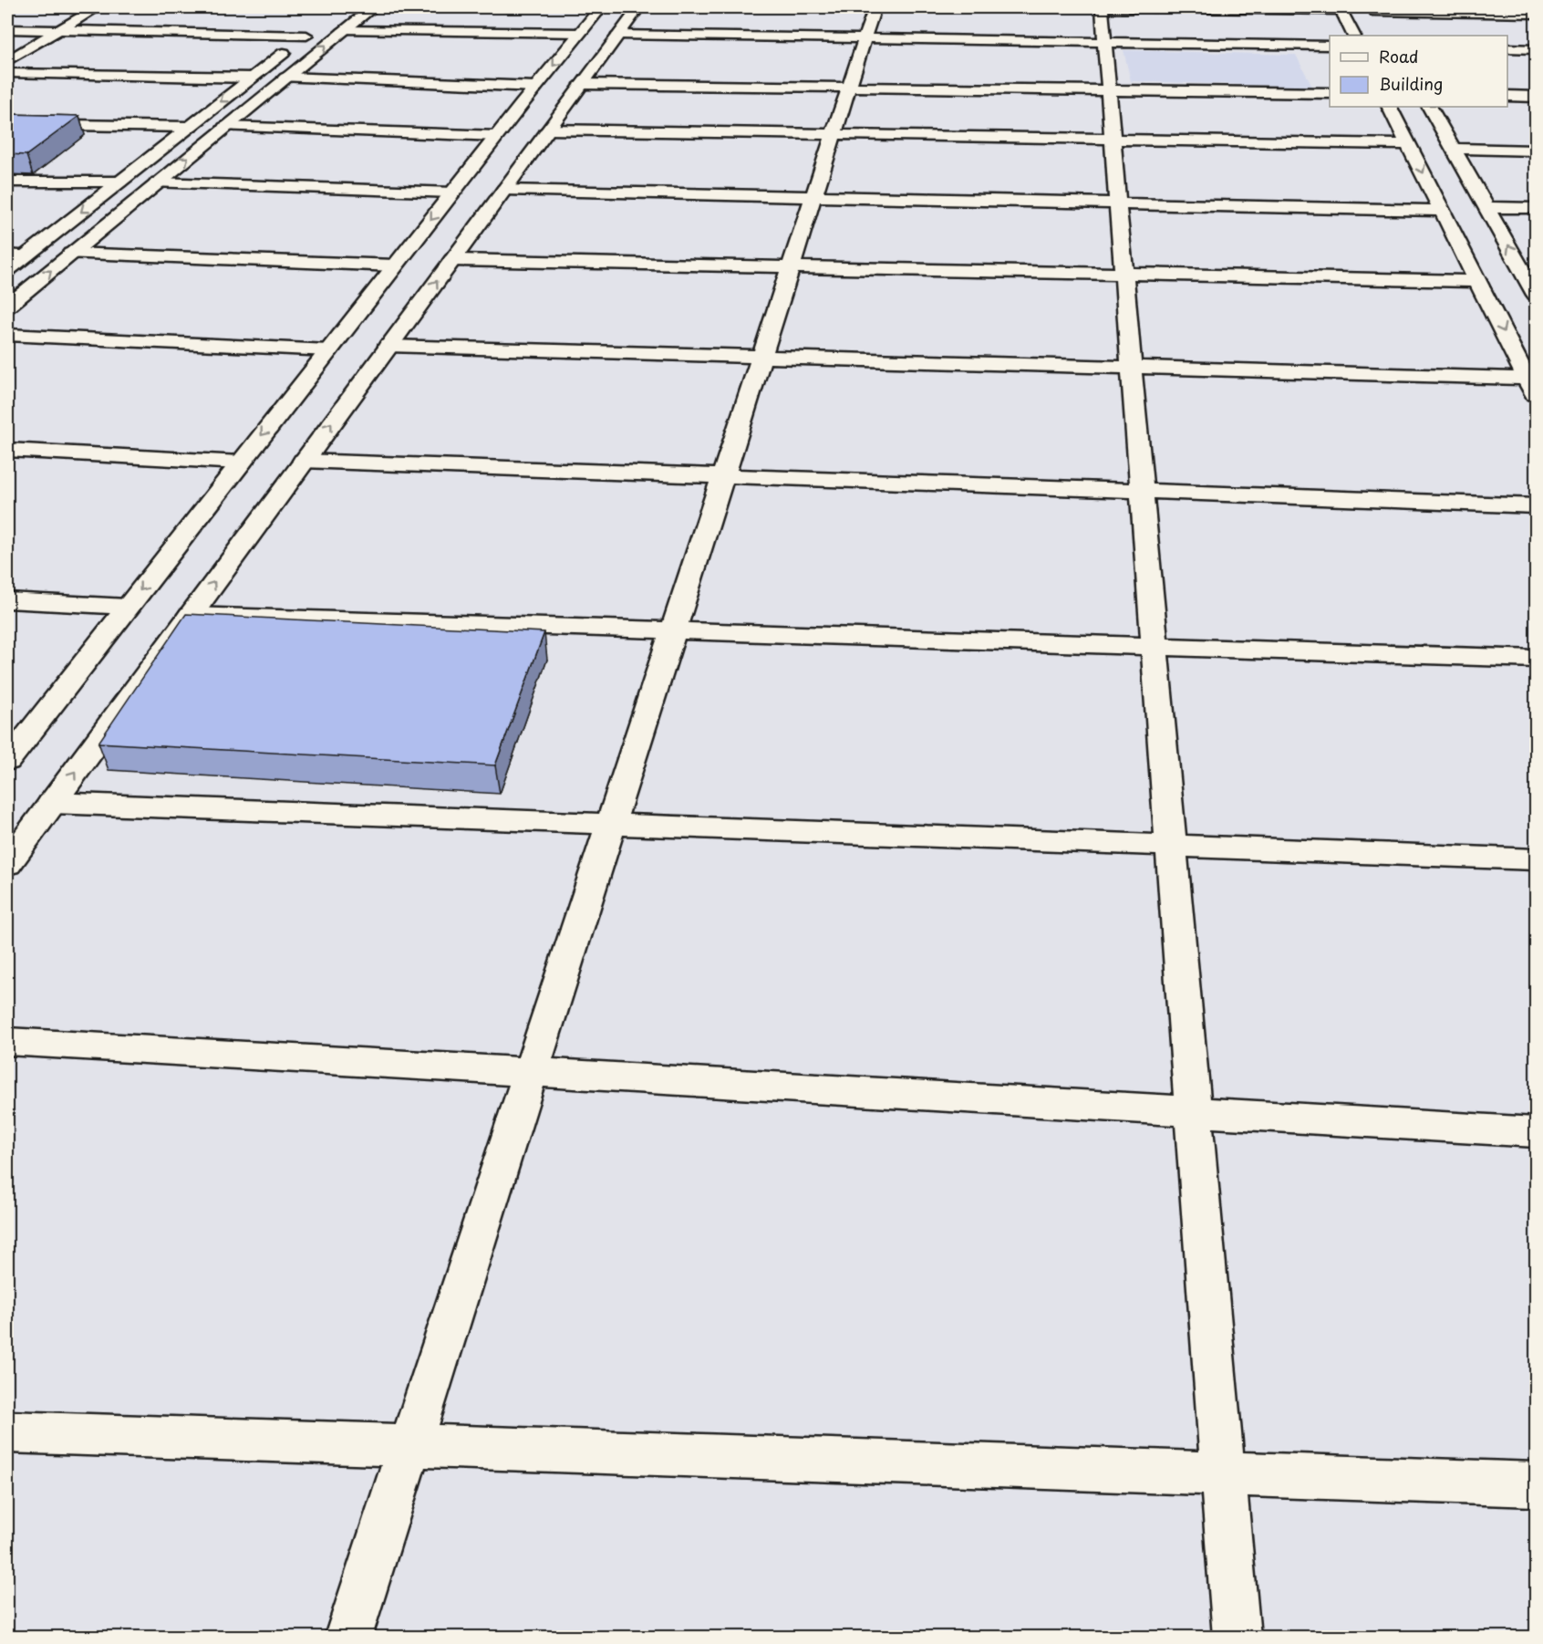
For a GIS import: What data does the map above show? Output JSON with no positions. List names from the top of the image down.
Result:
{
  "legend": ["Road", "Building"]
}
